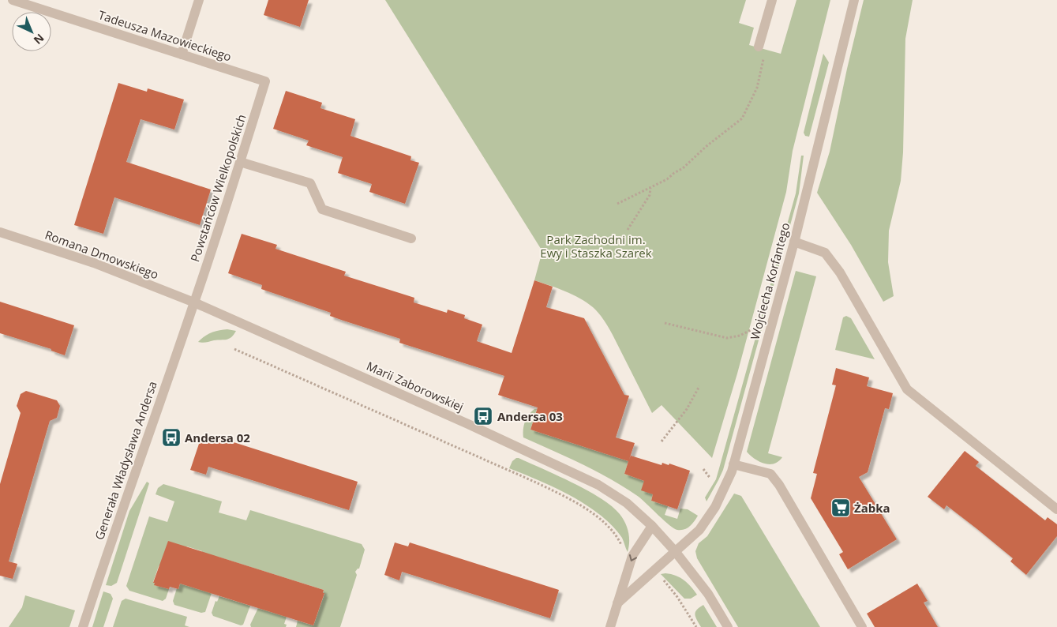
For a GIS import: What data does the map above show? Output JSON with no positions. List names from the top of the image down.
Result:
{
  "streets": {
    "street": [
      "Tadeusza Mazowieckiego",
      "Powstańców Wielkopolskich",
      "Romana Dmowskiego",
      "Wojciecha Korfantego",
      "Marii Zaborowskiej",
      "Generała Władysława Andersa"
    ]
  },
  "crossings": [
    ["Tadeusza Mazowieckiego", "Powstańców Wielkopolskich"],
    ["Powstańców Wielkopolskich", "Romana Dmowskiego"],
    ["Powstańców Wielkopolskich", "Marii Zaborowskiej"],
    ["Powstańców Wielkopolskich", "Generała Władysława Andersa"],
    ["Romana Dmowskiego", "Marii Zaborowskiej"],
    ["Romana Dmowskiego", "Generała Władysława Andersa"],
    ["Wojciecha Korfantego", "Marii Zaborowskiej"],
    ["Marii Zaborowskiej", "Generała Władysława Andersa"]
  ],
  "parks": ["Park Zachodni im. Ewy i Staszka Szarek"],
  "places": {
    "bus stop": ["Andersa 03", "Andersa 02"],
    "supermarket": ["Żabka"]
  },
  "north": "bottom right"
}
